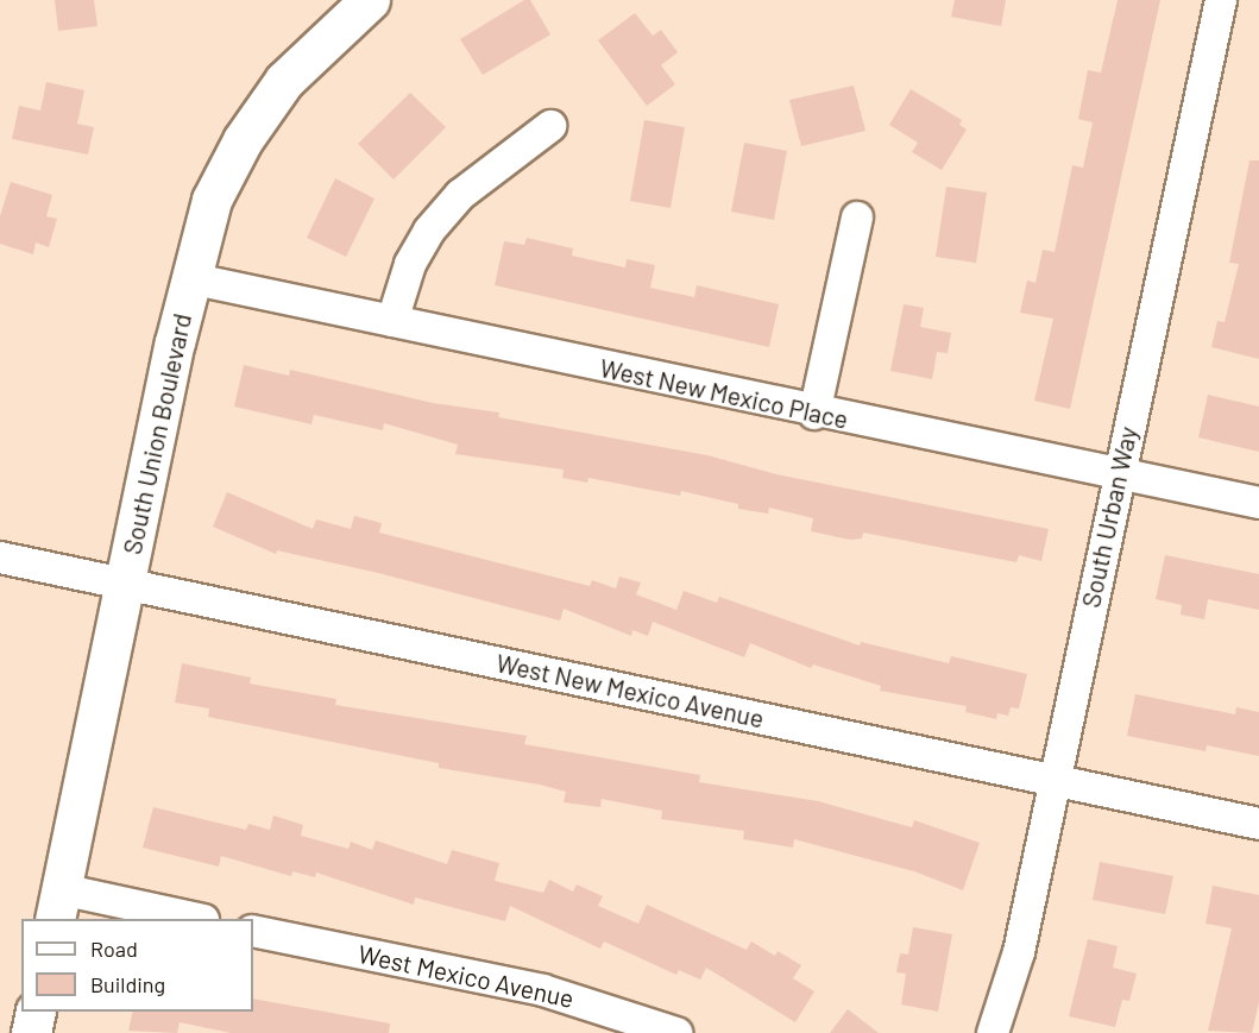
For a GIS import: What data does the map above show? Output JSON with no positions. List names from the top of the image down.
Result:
{
  "streets": {
    "main road": ["South Union Boulevard"],
    "street": [
      "West New Mexico Place",
      "South Urban Way",
      "West New Mexico Avenue",
      "West Mexico Avenue"
    ]
  },
  "crossings": [
    ["West New Mexico Place", "South Union Boulevard"],
    ["West New Mexico Place", "South Urban Way"],
    ["South Union Boulevard", "West New Mexico Avenue"],
    ["South Urban Way", "West New Mexico Avenue"]
  ],
  "legend": ["Road", "Building"]
}
